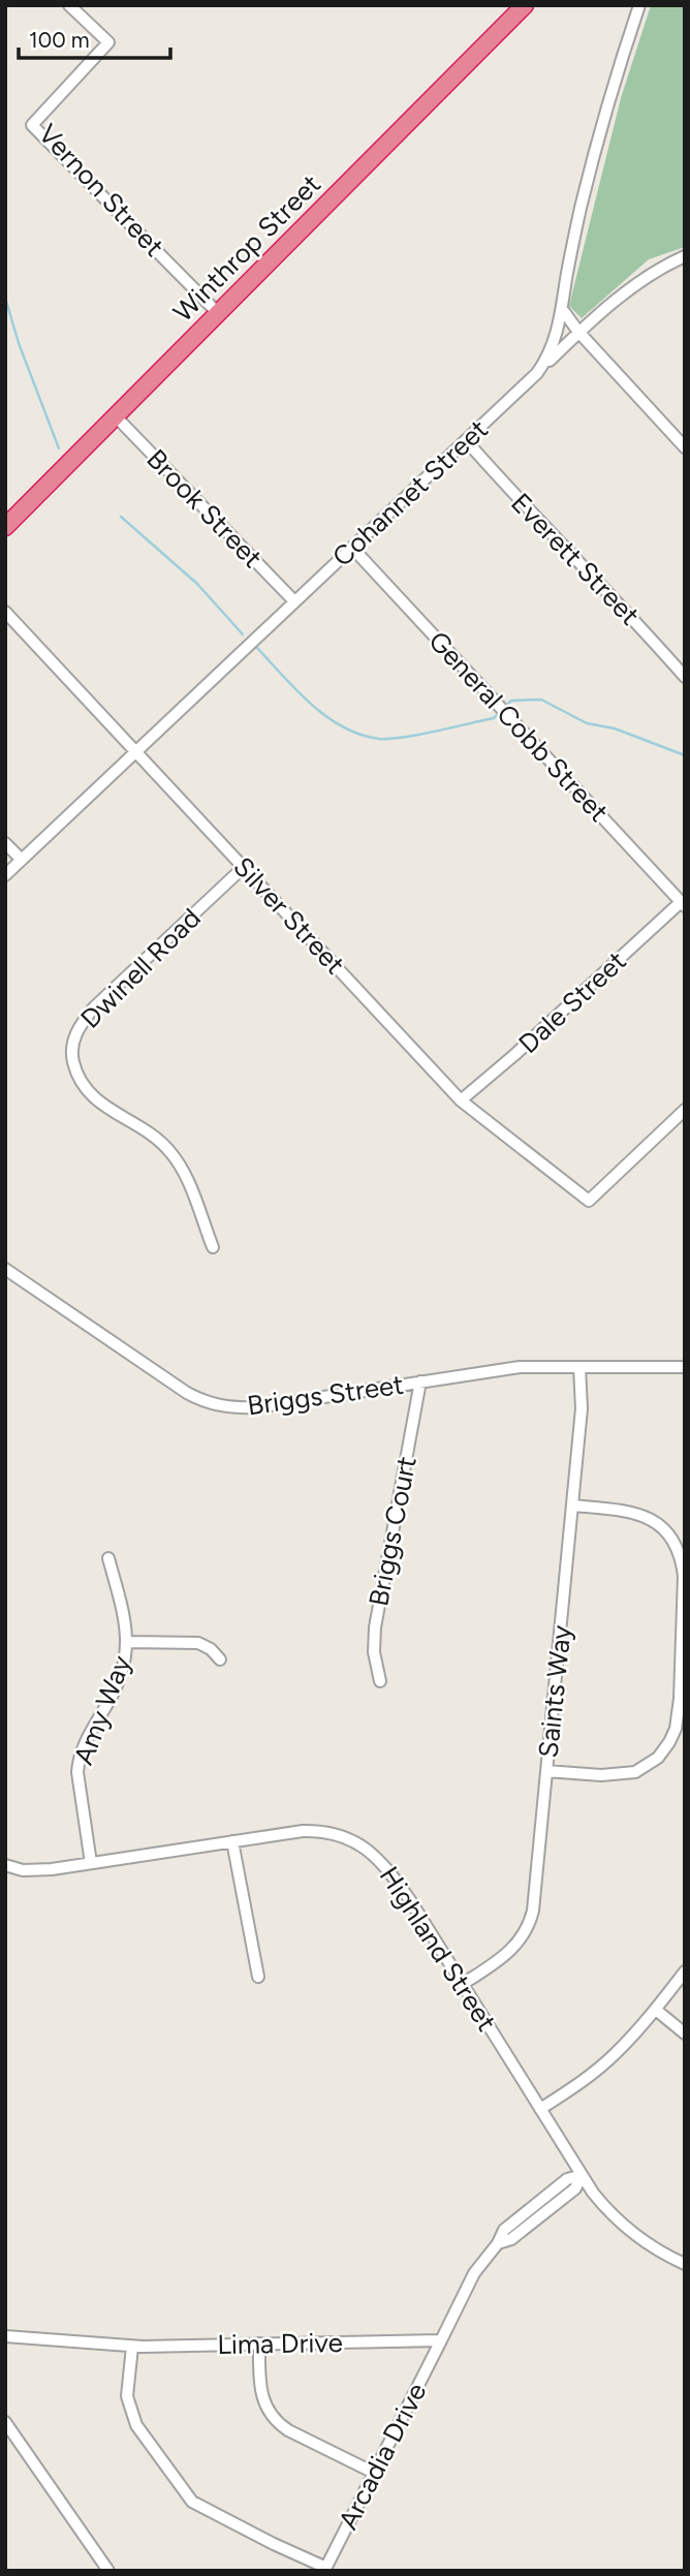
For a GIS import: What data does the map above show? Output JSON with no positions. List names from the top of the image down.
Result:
{
  "streets": {
    "highway": ["Winthrop Street"],
    "street": [
      "Vernon Street",
      "Cohannet Street",
      "Brook Street",
      "Everett Street",
      "General Cobb Street",
      "Silver Street",
      "Dwinell Road",
      "Dale Street",
      "Briggs Street",
      "Briggs Court",
      "Saints Way",
      "Amy Way",
      "Highland Street",
      "Lima Drive",
      "Arcadia Drive"
    ]
  },
  "crossings": [
    ["Vernon Street", "Winthrop Street"],
    ["Winthrop Street", "Brook Street"],
    ["Cohannet Street", "Brook Street"],
    ["Cohannet Street", "Everett Street"],
    ["Cohannet Street", "General Cobb Street"],
    ["Cohannet Street", "Silver Street"],
    ["General Cobb Street", "Dale Street"],
    ["Silver Street", "Dwinell Road"],
    ["Silver Street", "Dale Street"],
    ["Briggs Street", "Briggs Court"],
    ["Briggs Street", "Saints Way"],
    ["Saints Way", "Highland Street"],
    ["Amy Way", "Highland Street"],
    ["Lima Drive", "Arcadia Drive"]
  ],
  "scale_bar": "100 m"
}
